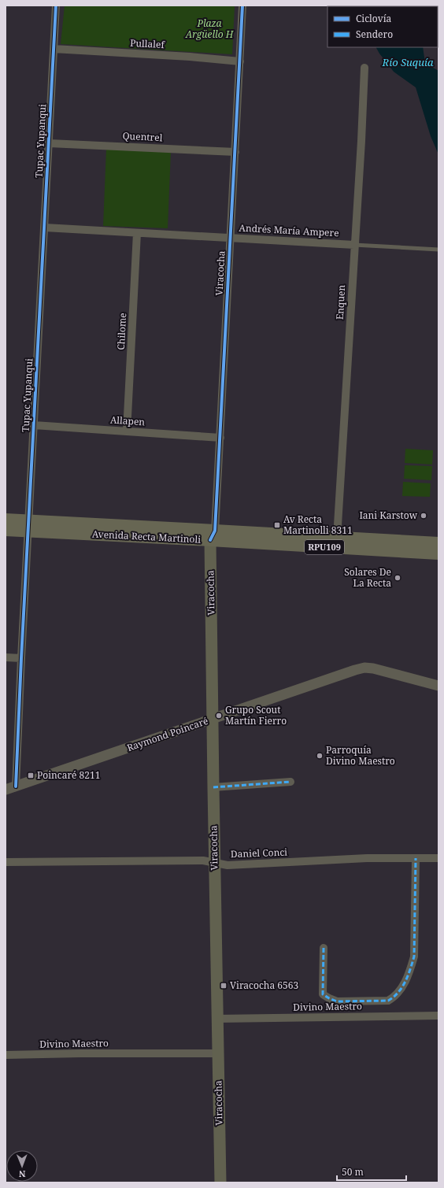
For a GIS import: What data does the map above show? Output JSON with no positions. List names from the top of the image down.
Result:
{
  "streets": {
    "main road": ["Viracocha", "Avenida Recta Martinoli", "RPU109"],
    "street": [
      "Pullalef",
      "Quentrel",
      "Tupac Yupanqui",
      "Andrés María Ampere",
      "Enquen",
      "Chilome",
      "Allapen",
      "Raymond Poincaré",
      "Daniel Conci",
      "Divino Maestro"
    ]
  },
  "crossings": [
    ["Pullalef", "Tupac Yupanqui"],
    ["Pullalef", "Viracocha"],
    ["Quentrel", "Tupac Yupanqui"],
    ["Quentrel", "Viracocha"],
    ["Tupac Yupanqui", "Andrés María Ampere"],
    ["Tupac Yupanqui", "Allapen"],
    ["Tupac Yupanqui", "Avenida Recta Martinoli"],
    ["Tupac Yupanqui", "Raymond Poincaré"],
    ["Andrés María Ampere", "Viracocha"],
    ["Andrés María Ampere", "Enquen"],
    ["Andrés María Ampere", "Chilome"],
    ["Viracocha", "Allapen"],
    ["Viracocha", "Avenida Recta Martinoli"],
    ["Viracocha", "Raymond Poincaré"],
    ["Viracocha", "Daniel Conci"],
    ["Viracocha", "Divino Maestro"],
    ["Enquen", "Avenida Recta Martinoli"],
    ["Chilome", "Allapen"]
  ],
  "water": ["Río Suquía"],
  "parks": ["Plaza Argüello H"],
  "places": {
    "other": [
      "Iani Karstow",
      "Solares De La Recta",
      "Grupo Scout Martín Fierro",
      "Parroquía Divino Maestro"
    ],
    "transit": ["Av Recta Martinolli 8311", "Poincaré 8211", "Viracocha 6563"]
  },
  "legend": ["Ciclovía", "Sendero"],
  "scale_bar": "50 m",
  "north": "bottom"
}
